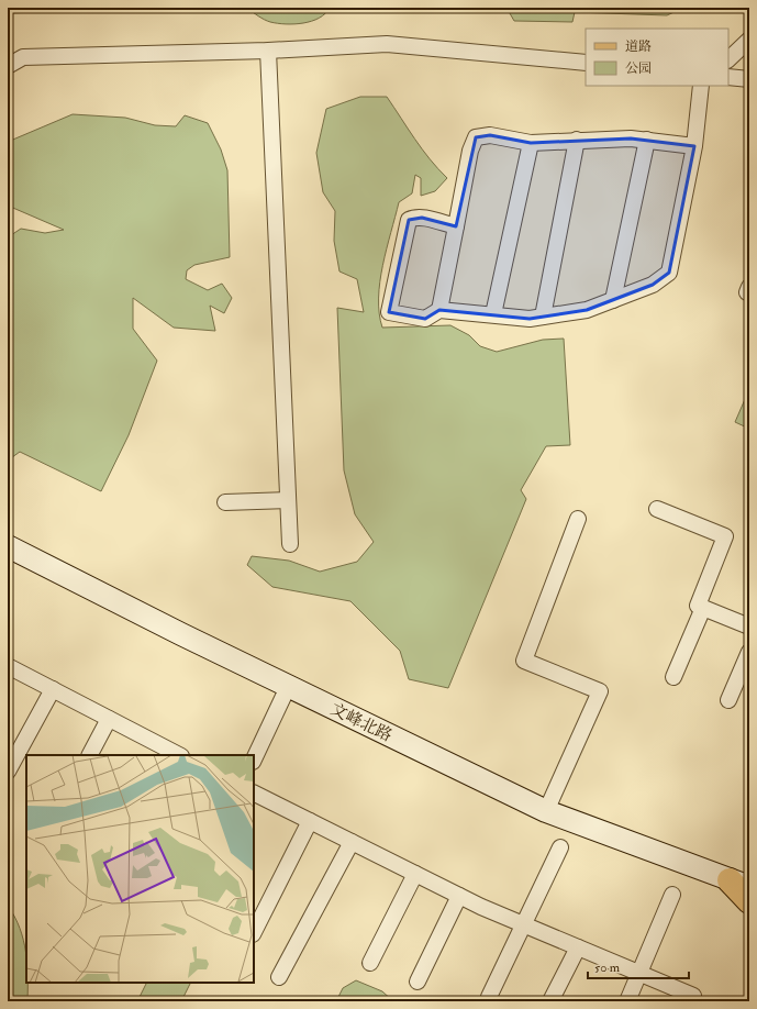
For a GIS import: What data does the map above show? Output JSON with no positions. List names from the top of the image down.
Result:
{
  "streets": {
    "street": ["文峰北路"]
  },
  "legend": ["道路", "公园"],
  "scale_bar": "50 m"
}
